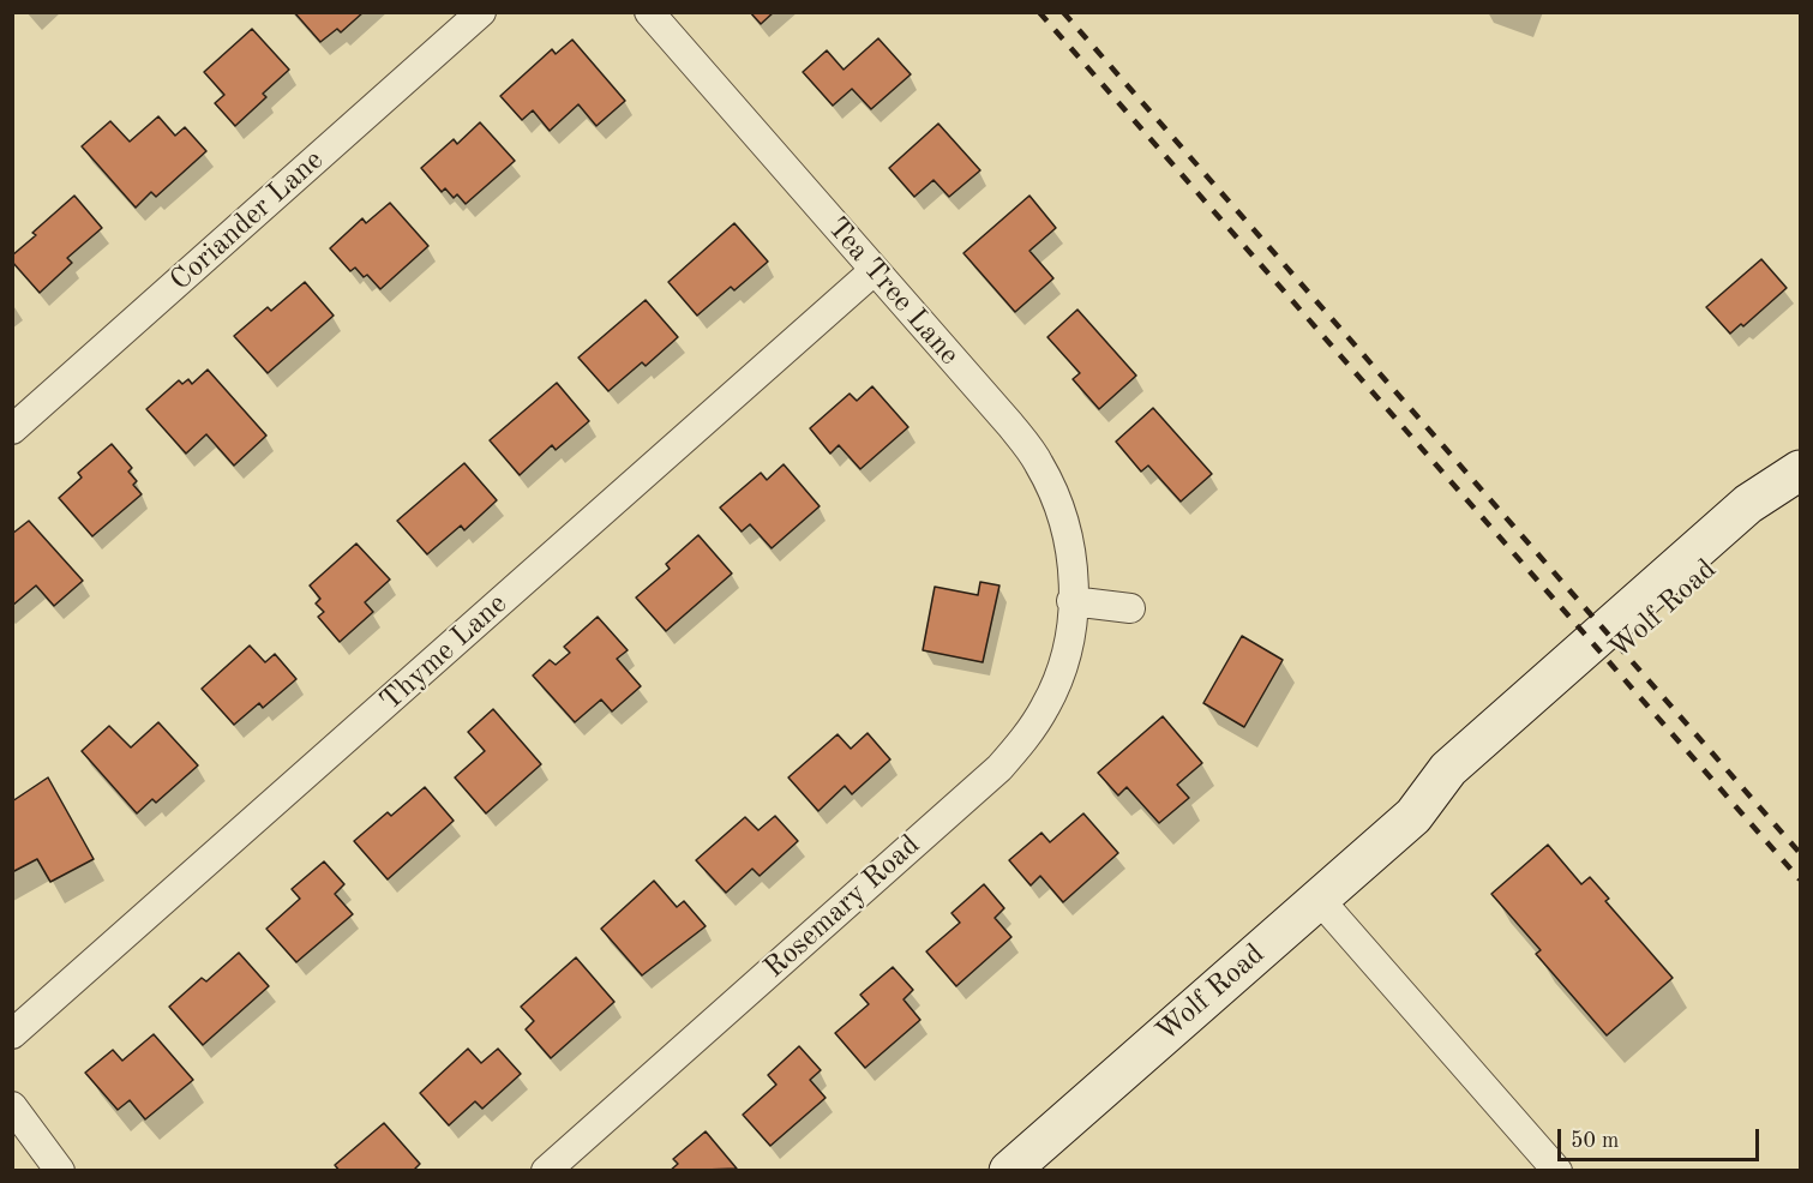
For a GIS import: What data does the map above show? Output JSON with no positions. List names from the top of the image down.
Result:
{
  "streets": {
    "main road": ["Wolf Road"],
    "street": [
      "Coriander Lane",
      "Tea Tree Lane",
      "Thyme Lane",
      "Rosemary Road"
    ]
  },
  "crossings": [
    ["Tea Tree Lane", "Thyme Lane"],
    ["Tea Tree Lane", "Rosemary Road"]
  ],
  "scale_bar": "50 m"
}
